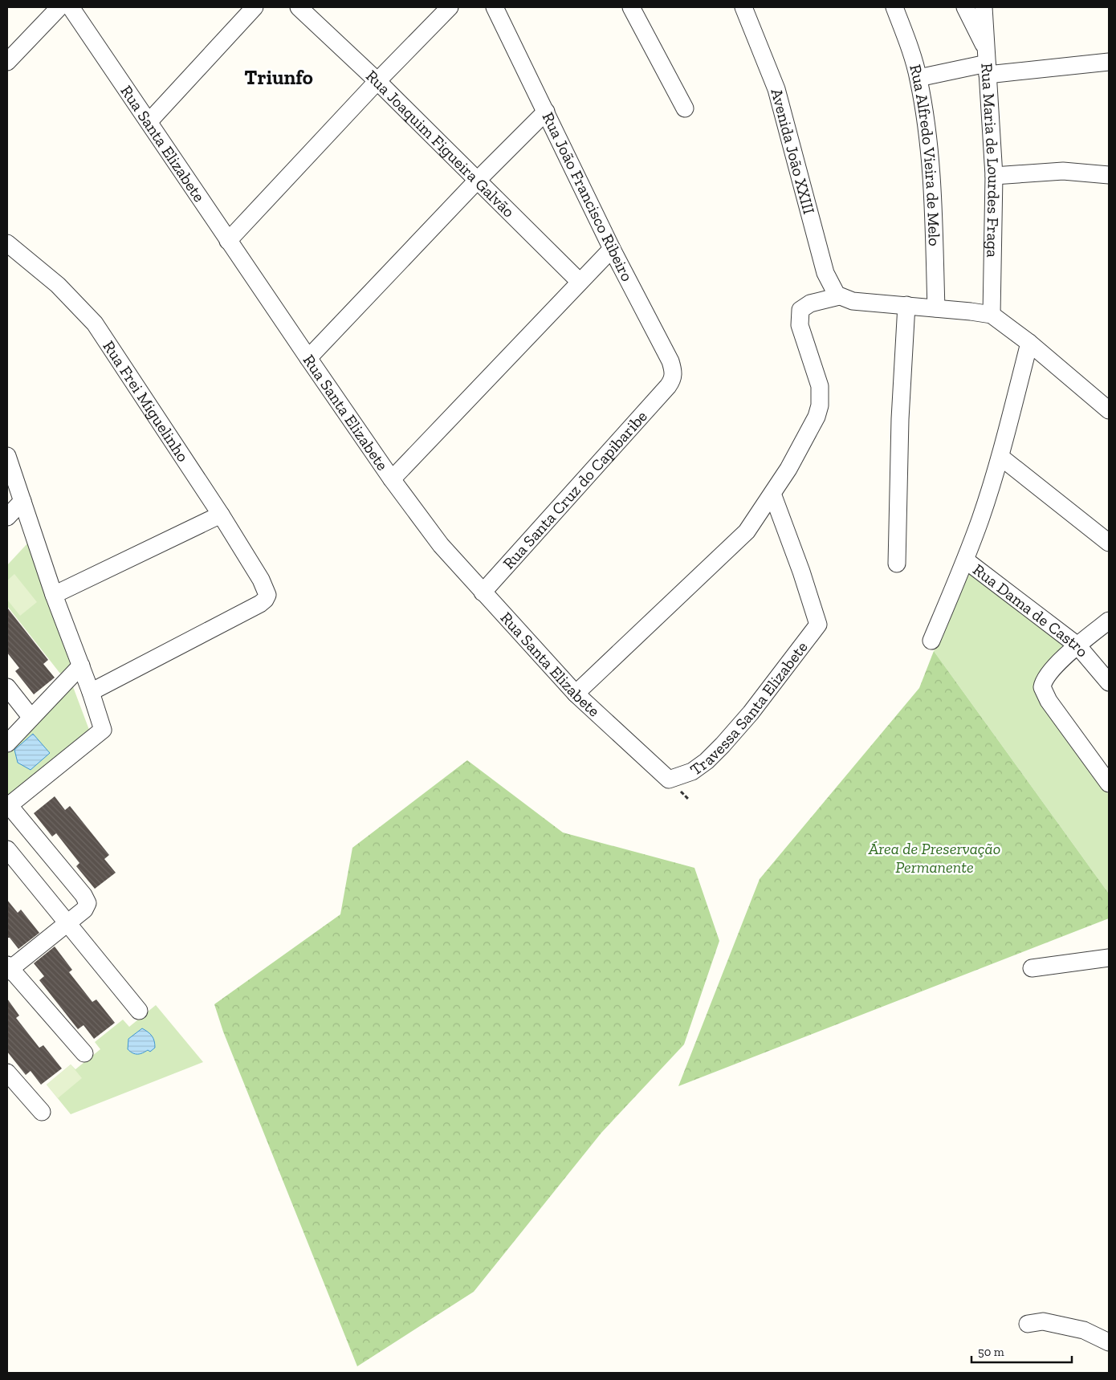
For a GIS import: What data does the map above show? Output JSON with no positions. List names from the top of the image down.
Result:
{
  "streets": {
    "street": [
      "Rua Santa Elizabete",
      "Rua Joaquim Figueira Galvão",
      "Avenida João XXIII",
      "Rua Alfredo Vieira de Melo",
      "Rua Maria de Lourdes Fraga",
      "Rua João Francisco Ribeiro",
      "Rua Frei Miguelinho",
      "Rua Santa Cruz do Capibaribe",
      "Rua Dama de Castro",
      "Travessa Santa Elizabete"
    ]
  },
  "crossings": [
    ["Rua Santa Elizabete", "Rua Santa Cruz do Capibaribe"],
    ["Rua Santa Elizabete", "Travessa Santa Elizabete"],
    ["Rua João Francisco Ribeiro", "Rua Santa Cruz do Capibaribe"]
  ],
  "districts": ["Triunfo"],
  "parks": ["Área de Preservação Permanente"],
  "scale_bar": "50 m"
}
